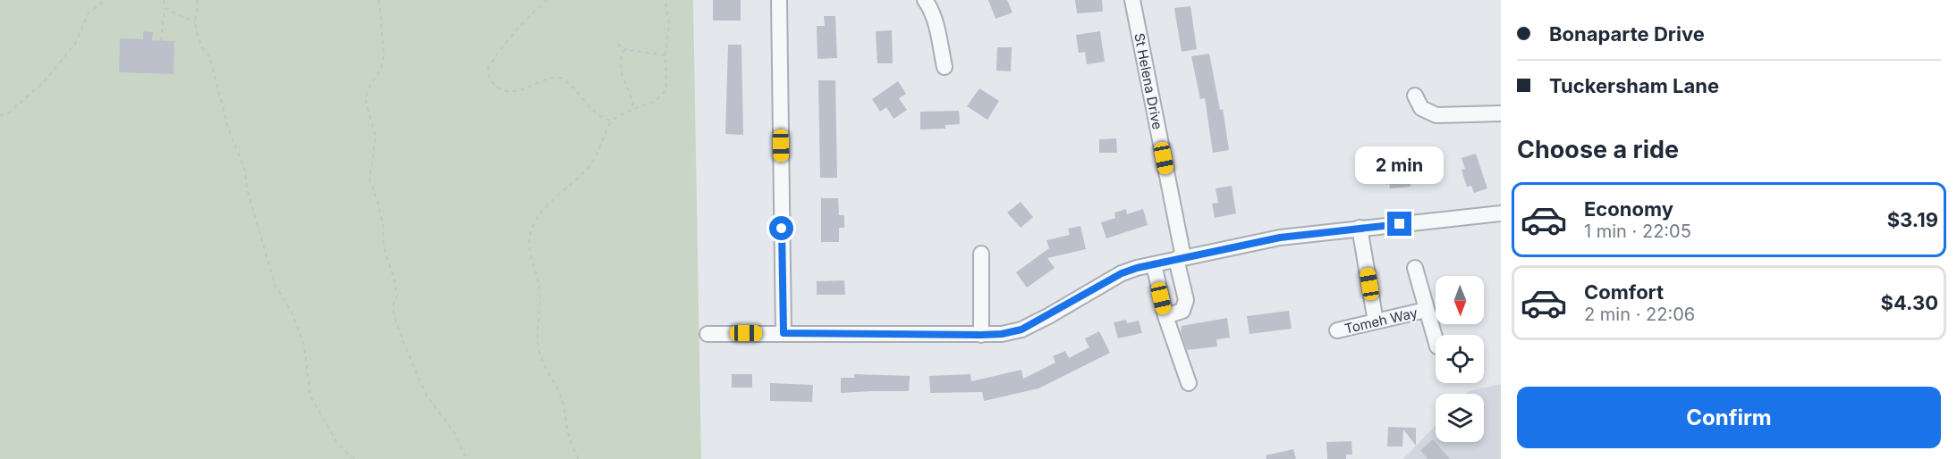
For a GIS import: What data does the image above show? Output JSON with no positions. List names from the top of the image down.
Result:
{
  "streets": {
    "street": ["St Helena Drive", "Tomeh Way"]
  },
  "north": "bottom",
  "page": {
    "banner": ["Bonaparte Drive", "Tuckersham Lane"],
    "heading": "Choose a ride",
    "bubble": "2 min",
    "list": [
      {
        "name": "Economy",
        "note": "1 min · 22:05",
        "value": "$3.19"
      },
      {
        "name": "Comfort",
        "note": "2 min · 22:06",
        "value": "$4.30"
      }
    ],
    "buttons": "Confirm"
  }
}
